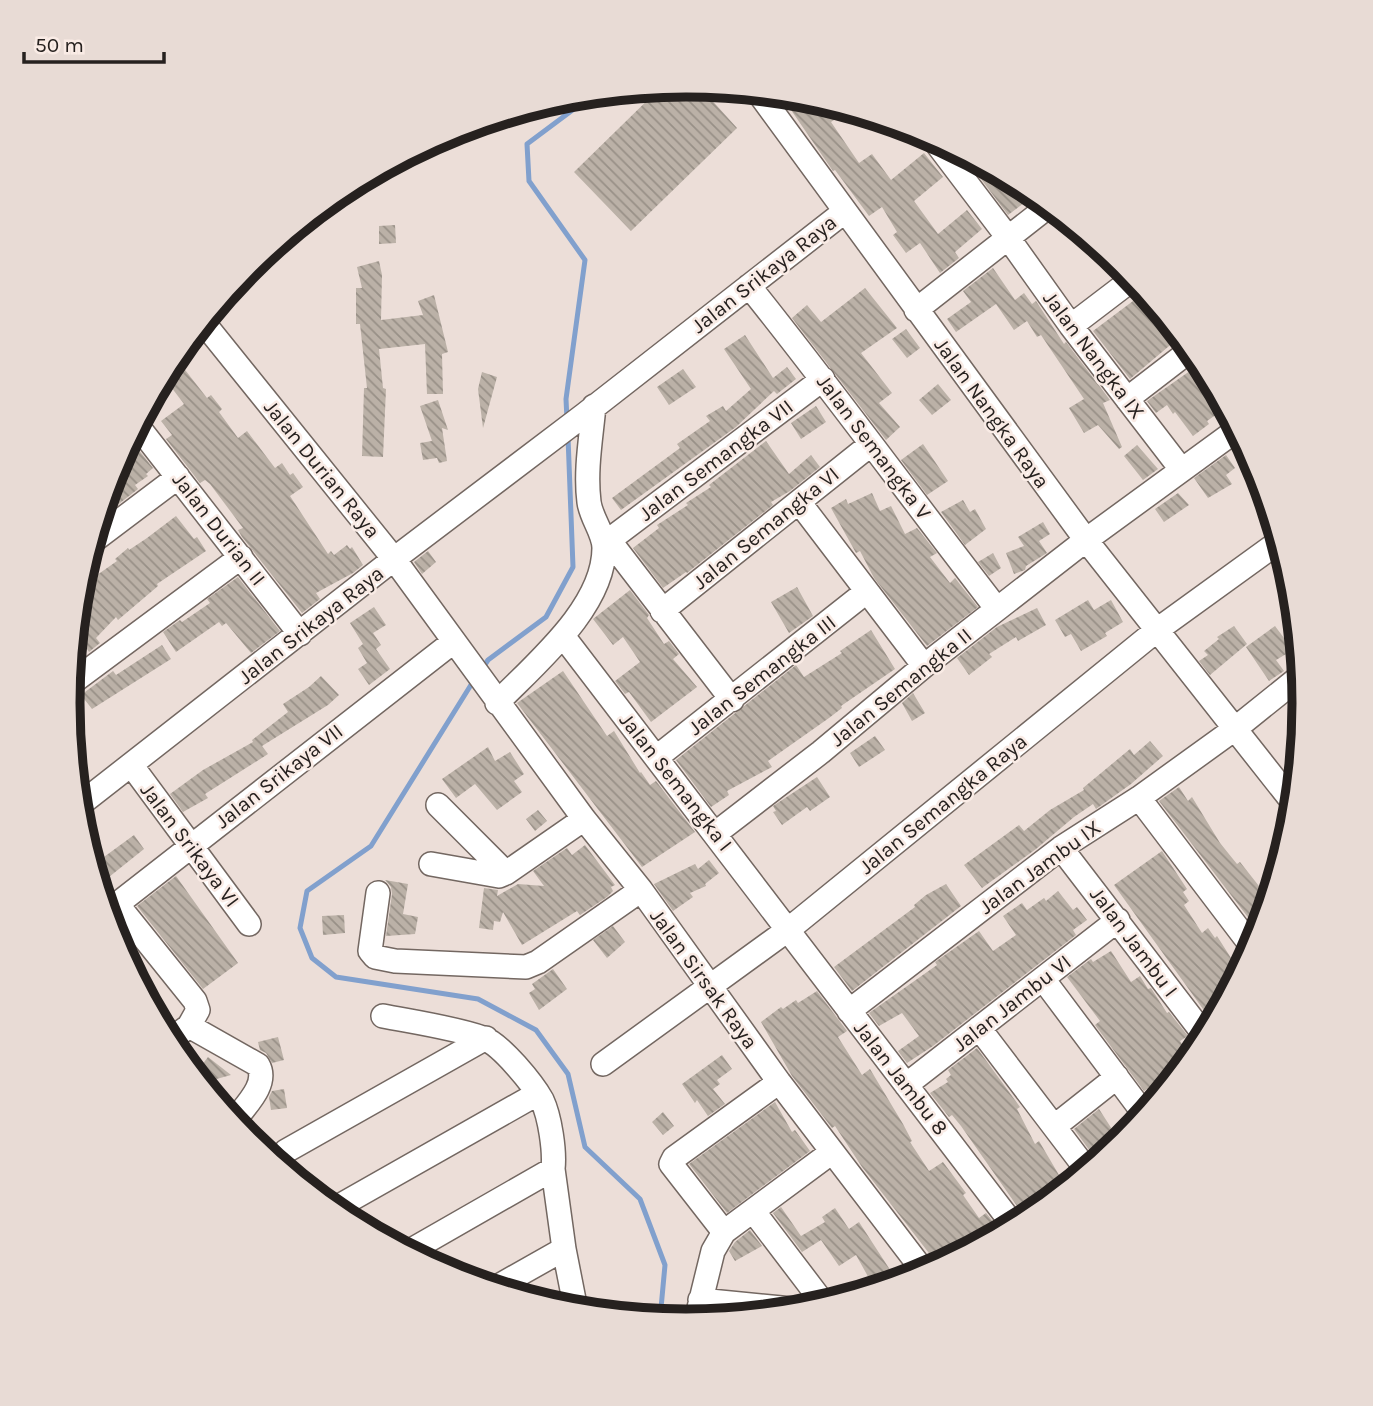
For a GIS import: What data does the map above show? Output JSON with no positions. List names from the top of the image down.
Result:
{
  "streets": {
    "street": [
      "Jalan Srikaya Raya",
      "Jalan Nangka IX",
      "Jalan Nangka Raya",
      "Jalan Semangka V",
      "Jalan Semangka VII",
      "Jalan Durian Raya",
      "Jalan Semangka VI",
      "Jalan Durian II",
      "Jalan Semangka III",
      "Jalan Semangka II",
      "Jalan Srikaya VII",
      "Jalan Semangka I",
      "Jalan Semangka Raya",
      "Jalan Srikaya VI",
      "Jalan Jambu IX",
      "Jalan Jambu I",
      "Jalan Sirsak Raya",
      "Jalan Jambu VI",
      "Jalan Jambu 8"
    ]
  },
  "crossings": [
    ["Jalan Srikaya Raya", "Jalan Nangka Raya"],
    ["Jalan Srikaya Raya", "Jalan Semangka V"],
    ["Jalan Srikaya Raya", "Jalan Durian Raya"],
    ["Jalan Srikaya Raya", "Jalan Durian II"],
    ["Jalan Srikaya Raya", "Jalan Srikaya VI"],
    ["Jalan Nangka IX", "Jalan Semangka II"],
    ["Jalan Nangka Raya", "Jalan Semangka II"],
    ["Jalan Nangka Raya", "Jalan Semangka Raya"],
    ["Jalan Nangka Raya", "Jalan Jambu IX"],
    ["Jalan Semangka V", "Jalan Semangka VII"],
    ["Jalan Semangka V", "Jalan Semangka VI"],
    ["Jalan Semangka V", "Jalan Semangka II"],
    ["Jalan Durian Raya", "Jalan Srikaya VII"],
    ["Jalan Durian Raya", "Jalan Sirsak Raya"],
    ["Jalan Semangka III", "Jalan Semangka I"],
    ["Jalan Semangka II", "Jalan Semangka I"],
    ["Jalan Srikaya VII", "Jalan Srikaya VI"],
    ["Jalan Semangka I", "Jalan Semangka Raya"],
    ["Jalan Semangka I", "Jalan Jambu 8"],
    ["Jalan Semangka Raya", "Jalan Sirsak Raya"],
    ["Jalan Semangka Raya", "Jalan Jambu 8"],
    ["Jalan Jambu IX", "Jalan Jambu I"],
    ["Jalan Jambu IX", "Jalan Jambu 8"],
    ["Jalan Jambu I", "Jalan Jambu VI"],
    ["Jalan Jambu VI", "Jalan Jambu 8"]
  ],
  "scale_bar": "50 m"
}
